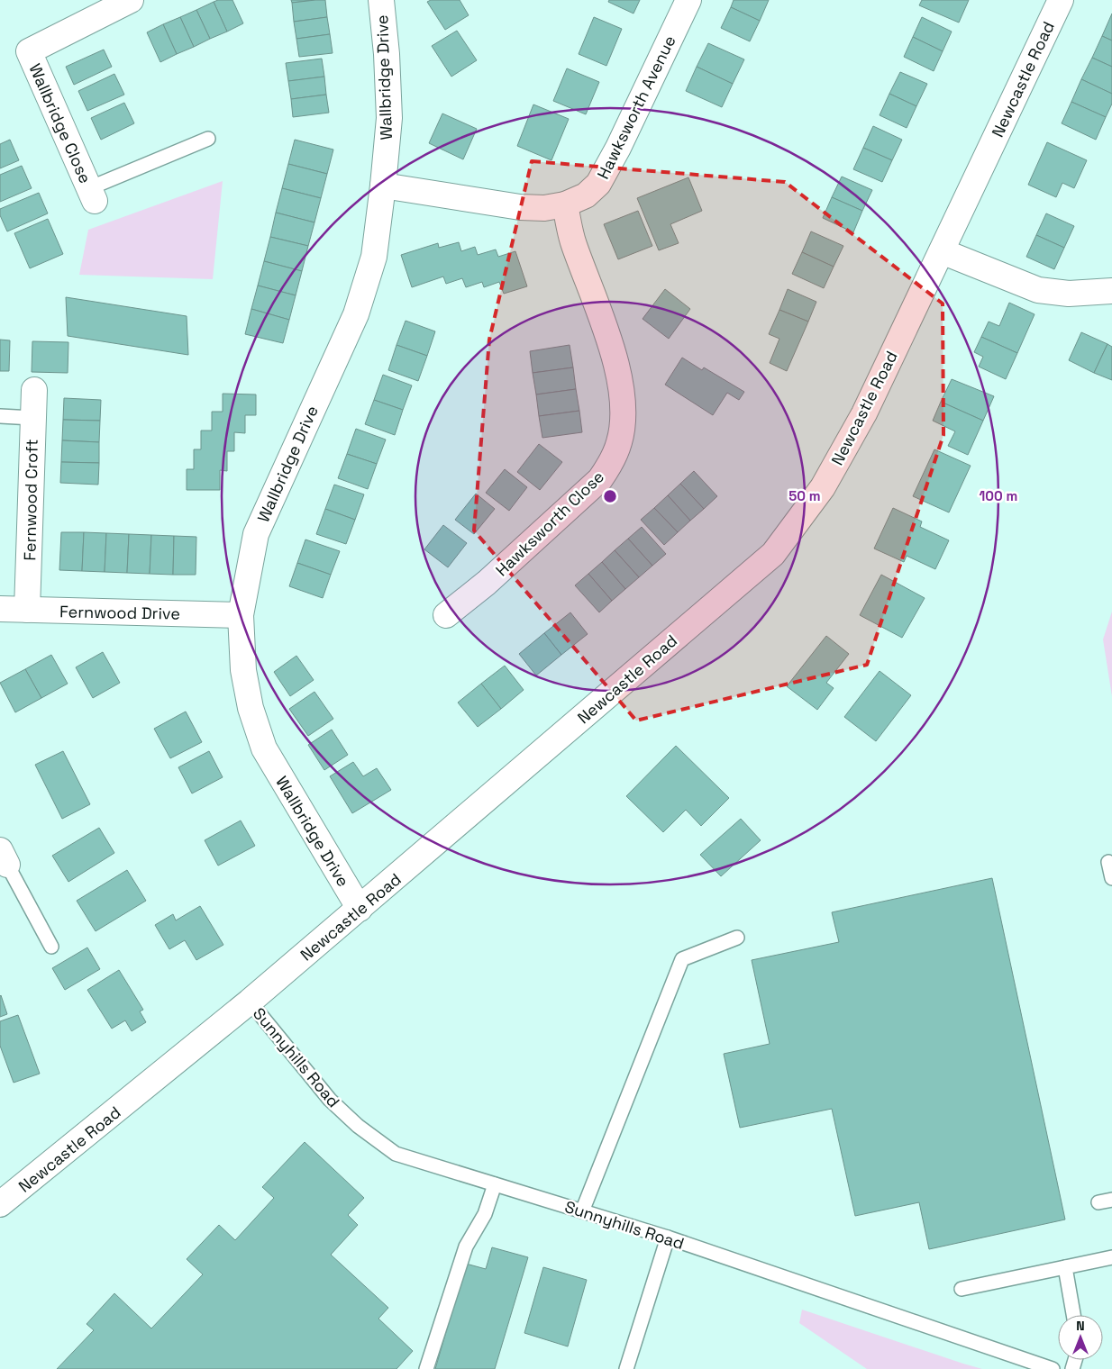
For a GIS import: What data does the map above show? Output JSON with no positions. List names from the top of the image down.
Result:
{
  "streets": {
    "main road": [
      "Wallbridge Drive",
      "Newcastle Road",
      "Hawksworth Avenue",
      "Wallbridge Close",
      "Fernwood Croft",
      "Hawksworth Close",
      "Fernwood Drive"
    ],
    "lane": ["Sunnyhills Road"]
  },
  "crossings": [
    ["Wallbridge Drive", "Newcastle Road"],
    ["Wallbridge Drive", "Hawksworth Avenue"],
    ["Wallbridge Drive", "Fernwood Drive"],
    ["Newcastle Road", "Sunnyhills Road"],
    ["Hawksworth Avenue", "Hawksworth Close"],
    ["Fernwood Croft", "Fernwood Drive"]
  ],
  "north": "top",
  "rings": ["50 m", "100 m"]
}
